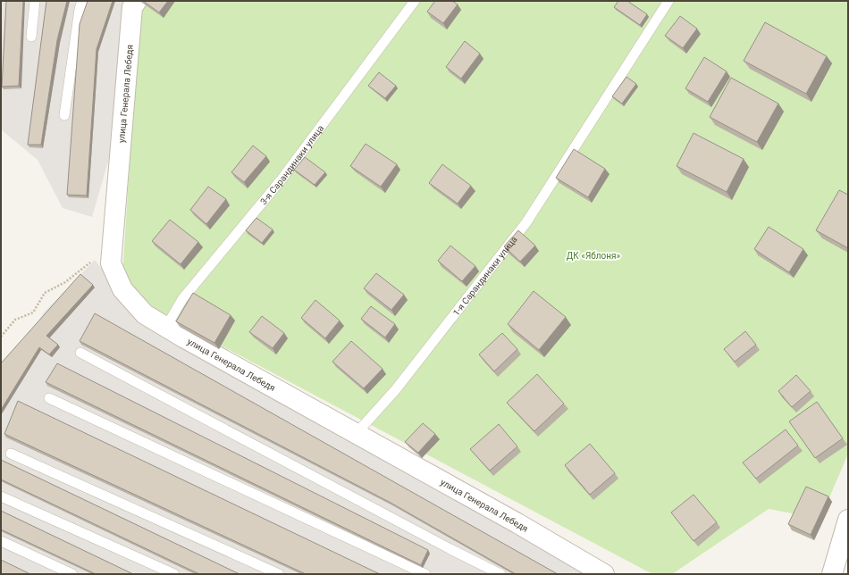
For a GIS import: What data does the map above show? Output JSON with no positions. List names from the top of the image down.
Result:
{
  "streets": {
    "street": ["улица Генерала Лебедя"],
    "lane": ["3-я Сарандинаки улица", "1-я Сарандинаки улица"]
  },
  "crossings": [
    ["улица Генерала Лебедя", "3-я Сарандинаки улица"],
    ["улица Генерала Лебедя", "1-я Сарандинаки улица"]
  ],
  "parks": ["ДК «Яблоня»"]
}
